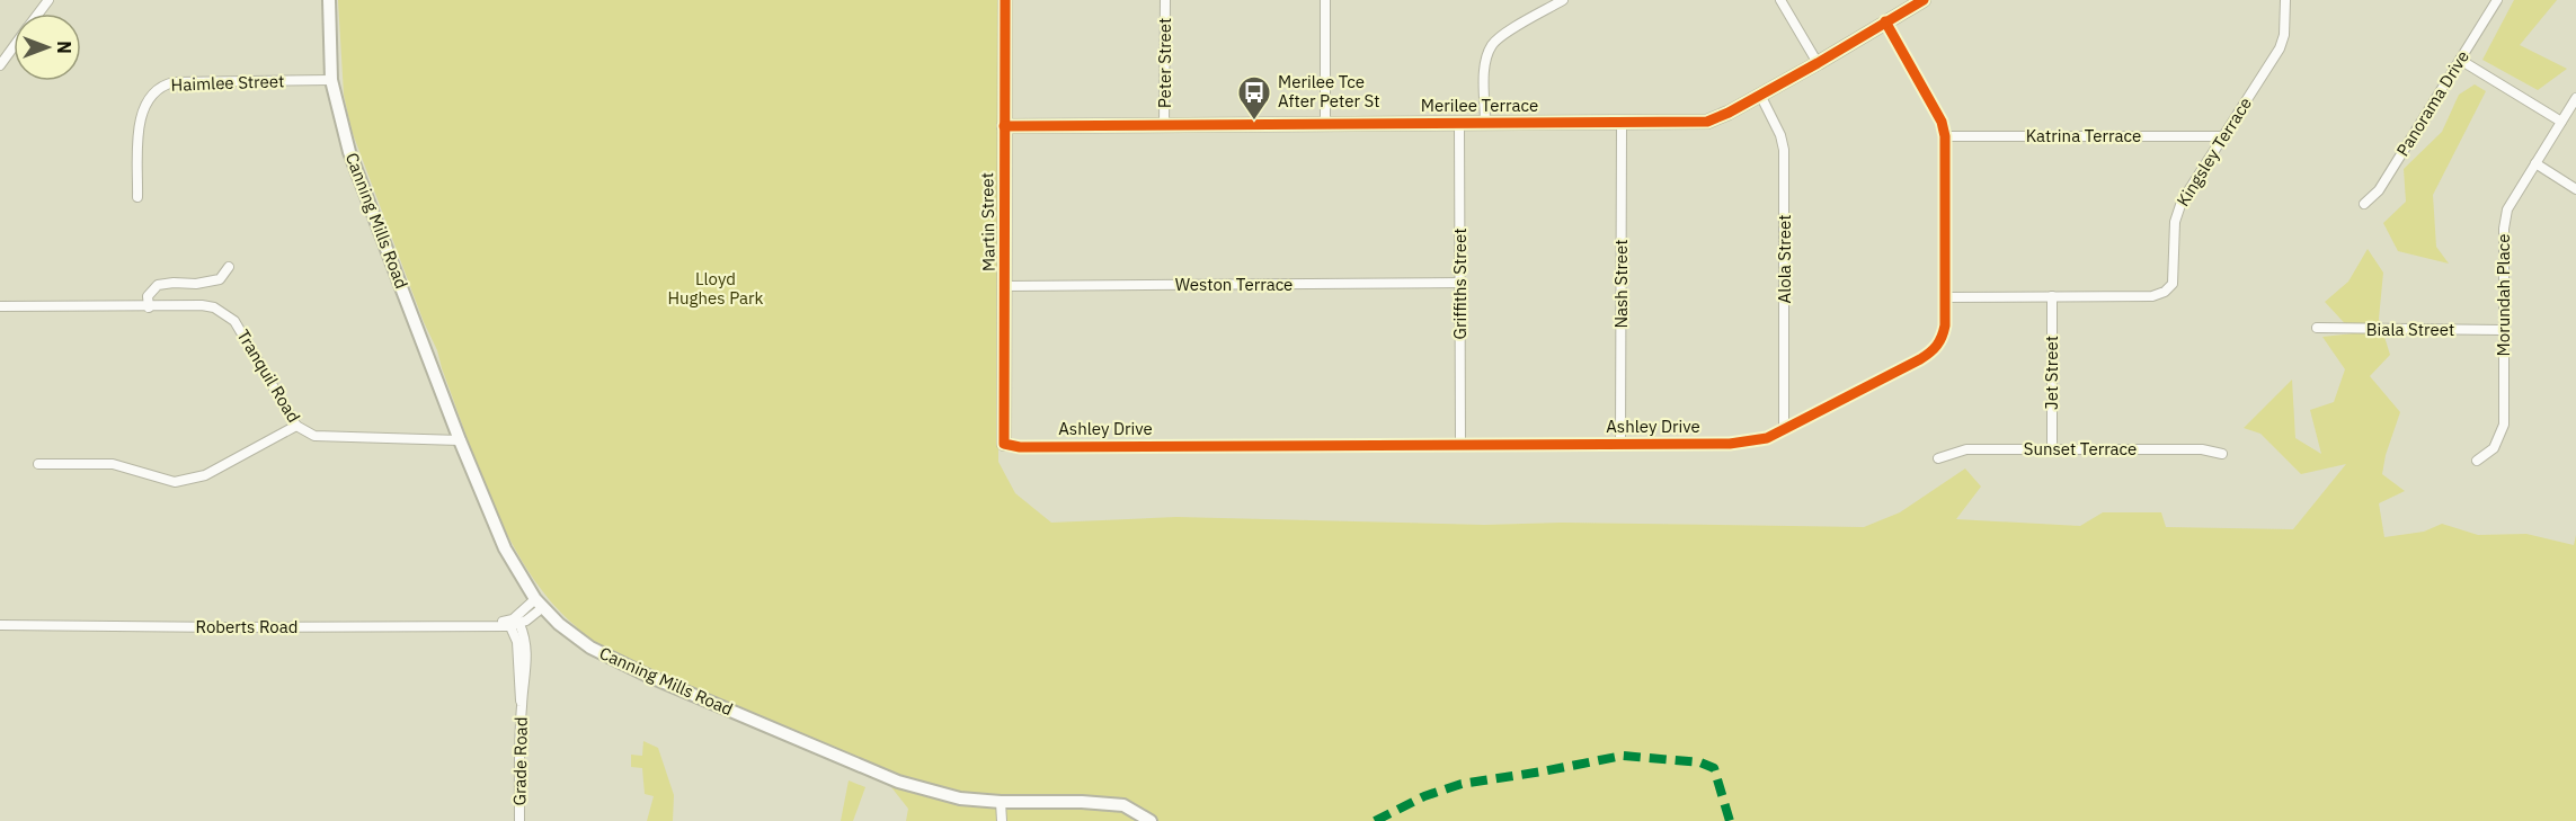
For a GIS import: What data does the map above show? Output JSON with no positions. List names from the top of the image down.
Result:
{
  "streets": {
    "street": [
      "Peter Street",
      "Haimlee Street",
      "Panorama Drive",
      "Merilee Terrace",
      "Katrina Terrace",
      "Kingsley Terrace",
      "Canning Mills Road",
      "Martin Street",
      "Alola Street",
      "Griffiths Street",
      "Nash Street",
      "Weston Terrace",
      "Morundah Place",
      "Biala Street",
      "Jet Street",
      "Tranquil Road",
      "Ashley Drive",
      "Sunset Terrace",
      "Roberts Road",
      "Grade Road"
    ]
  },
  "crossings": [
    ["Peter Street", "Merilee Terrace"],
    ["Haimlee Street", "Canning Mills Road"],
    ["Merilee Terrace", "Martin Street"],
    ["Merilee Terrace", "Alola Street"],
    ["Merilee Terrace", "Griffiths Street"],
    ["Merilee Terrace", "Nash Street"],
    ["Merilee Terrace", "Ashley Drive"],
    ["Katrina Terrace", "Kingsley Terrace"],
    ["Katrina Terrace", "Ashley Drive"],
    ["Kingsley Terrace", "Jet Street"],
    ["Kingsley Terrace", "Ashley Drive"],
    ["Canning Mills Road", "Tranquil Road"],
    ["Canning Mills Road", "Roberts Road"],
    ["Martin Street", "Weston Terrace"],
    ["Martin Street", "Ashley Drive"],
    ["Alola Street", "Ashley Drive"],
    ["Griffiths Street", "Weston Terrace"],
    ["Griffiths Street", "Ashley Drive"],
    ["Nash Street", "Ashley Drive"],
    ["Morundah Place", "Biala Street"],
    ["Jet Street", "Sunset Terrace"],
    ["Roberts Road", "Grade Road"]
  ],
  "parks": ["Lloyd Hughes Park"],
  "places": {
    "bus stop": ["Merilee Tce After Peter St"]
  },
  "north": "right"
}
